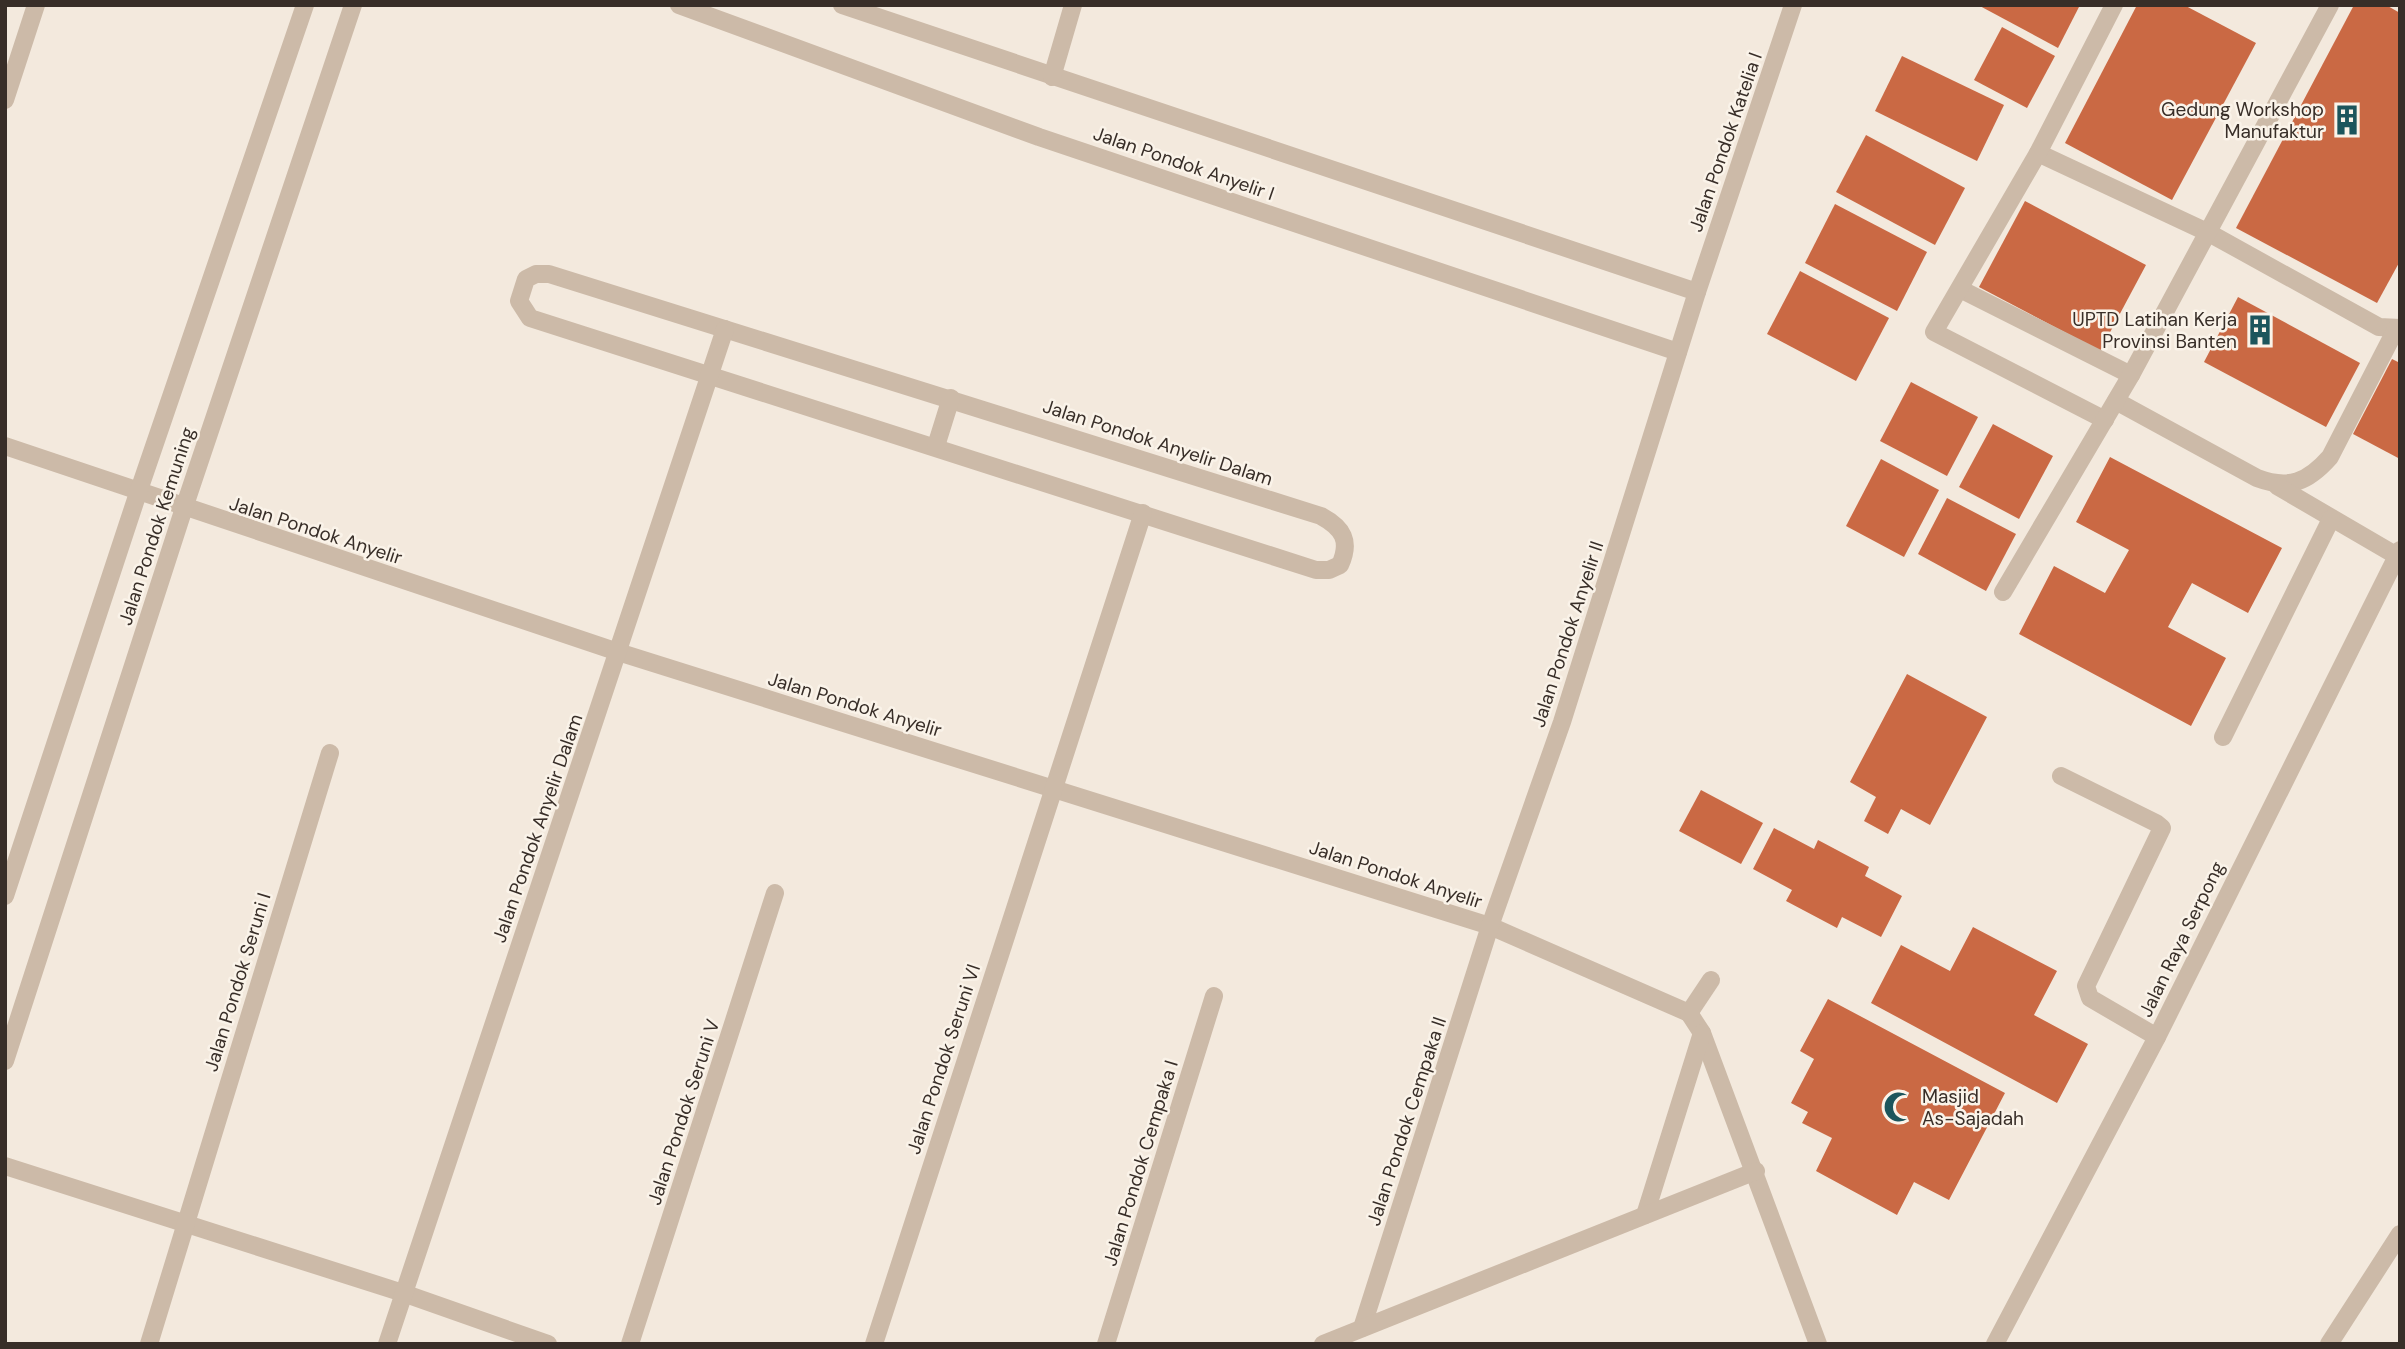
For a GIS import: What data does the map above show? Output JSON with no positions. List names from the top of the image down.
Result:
{
  "streets": {
    "street": [
      "Jalan Pondok Katelia I",
      "Jalan Pondok Anyelir I",
      "Jalan Pondok Anyelir Dalam",
      "Jalan Pondok Kemuning",
      "Jalan Pondok Anyelir",
      "Jalan Pondok Anyelir II",
      "Jalan Raya Serpong",
      "Jalan Pondok Seruni I",
      "Jalan Pondok Seruni VI",
      "Jalan Pondok Seruni V",
      "Jalan Pondok Cempaka II",
      "Jalan Pondok Cempaka I"
    ]
  },
  "crossings": [
    ["Jalan Pondok Katelia I", "Jalan Pondok Anyelir I"],
    ["Jalan Pondok Katelia I", "Jalan Pondok Anyelir II"],
    ["Jalan Pondok Anyelir I", "Jalan Pondok Anyelir II"],
    ["Jalan Pondok Anyelir Dalam", "Jalan Pondok Anyelir"],
    ["Jalan Pondok Kemuning", "Jalan Pondok Anyelir"],
    ["Jalan Pondok Anyelir", "Jalan Pondok Anyelir II"],
    ["Jalan Pondok Anyelir", "Jalan Pondok Seruni VI"],
    ["Jalan Pondok Anyelir", "Jalan Pondok Cempaka II"],
    ["Jalan Pondok Anyelir II", "Jalan Pondok Cempaka II"]
  ],
  "places": {
    "building": ["Gedung Workshop Manufaktur", "UPTD Latihan Kerja Provinsi Banten"],
    "mosque": ["Masjid As-Sajadah"]
  }
}
